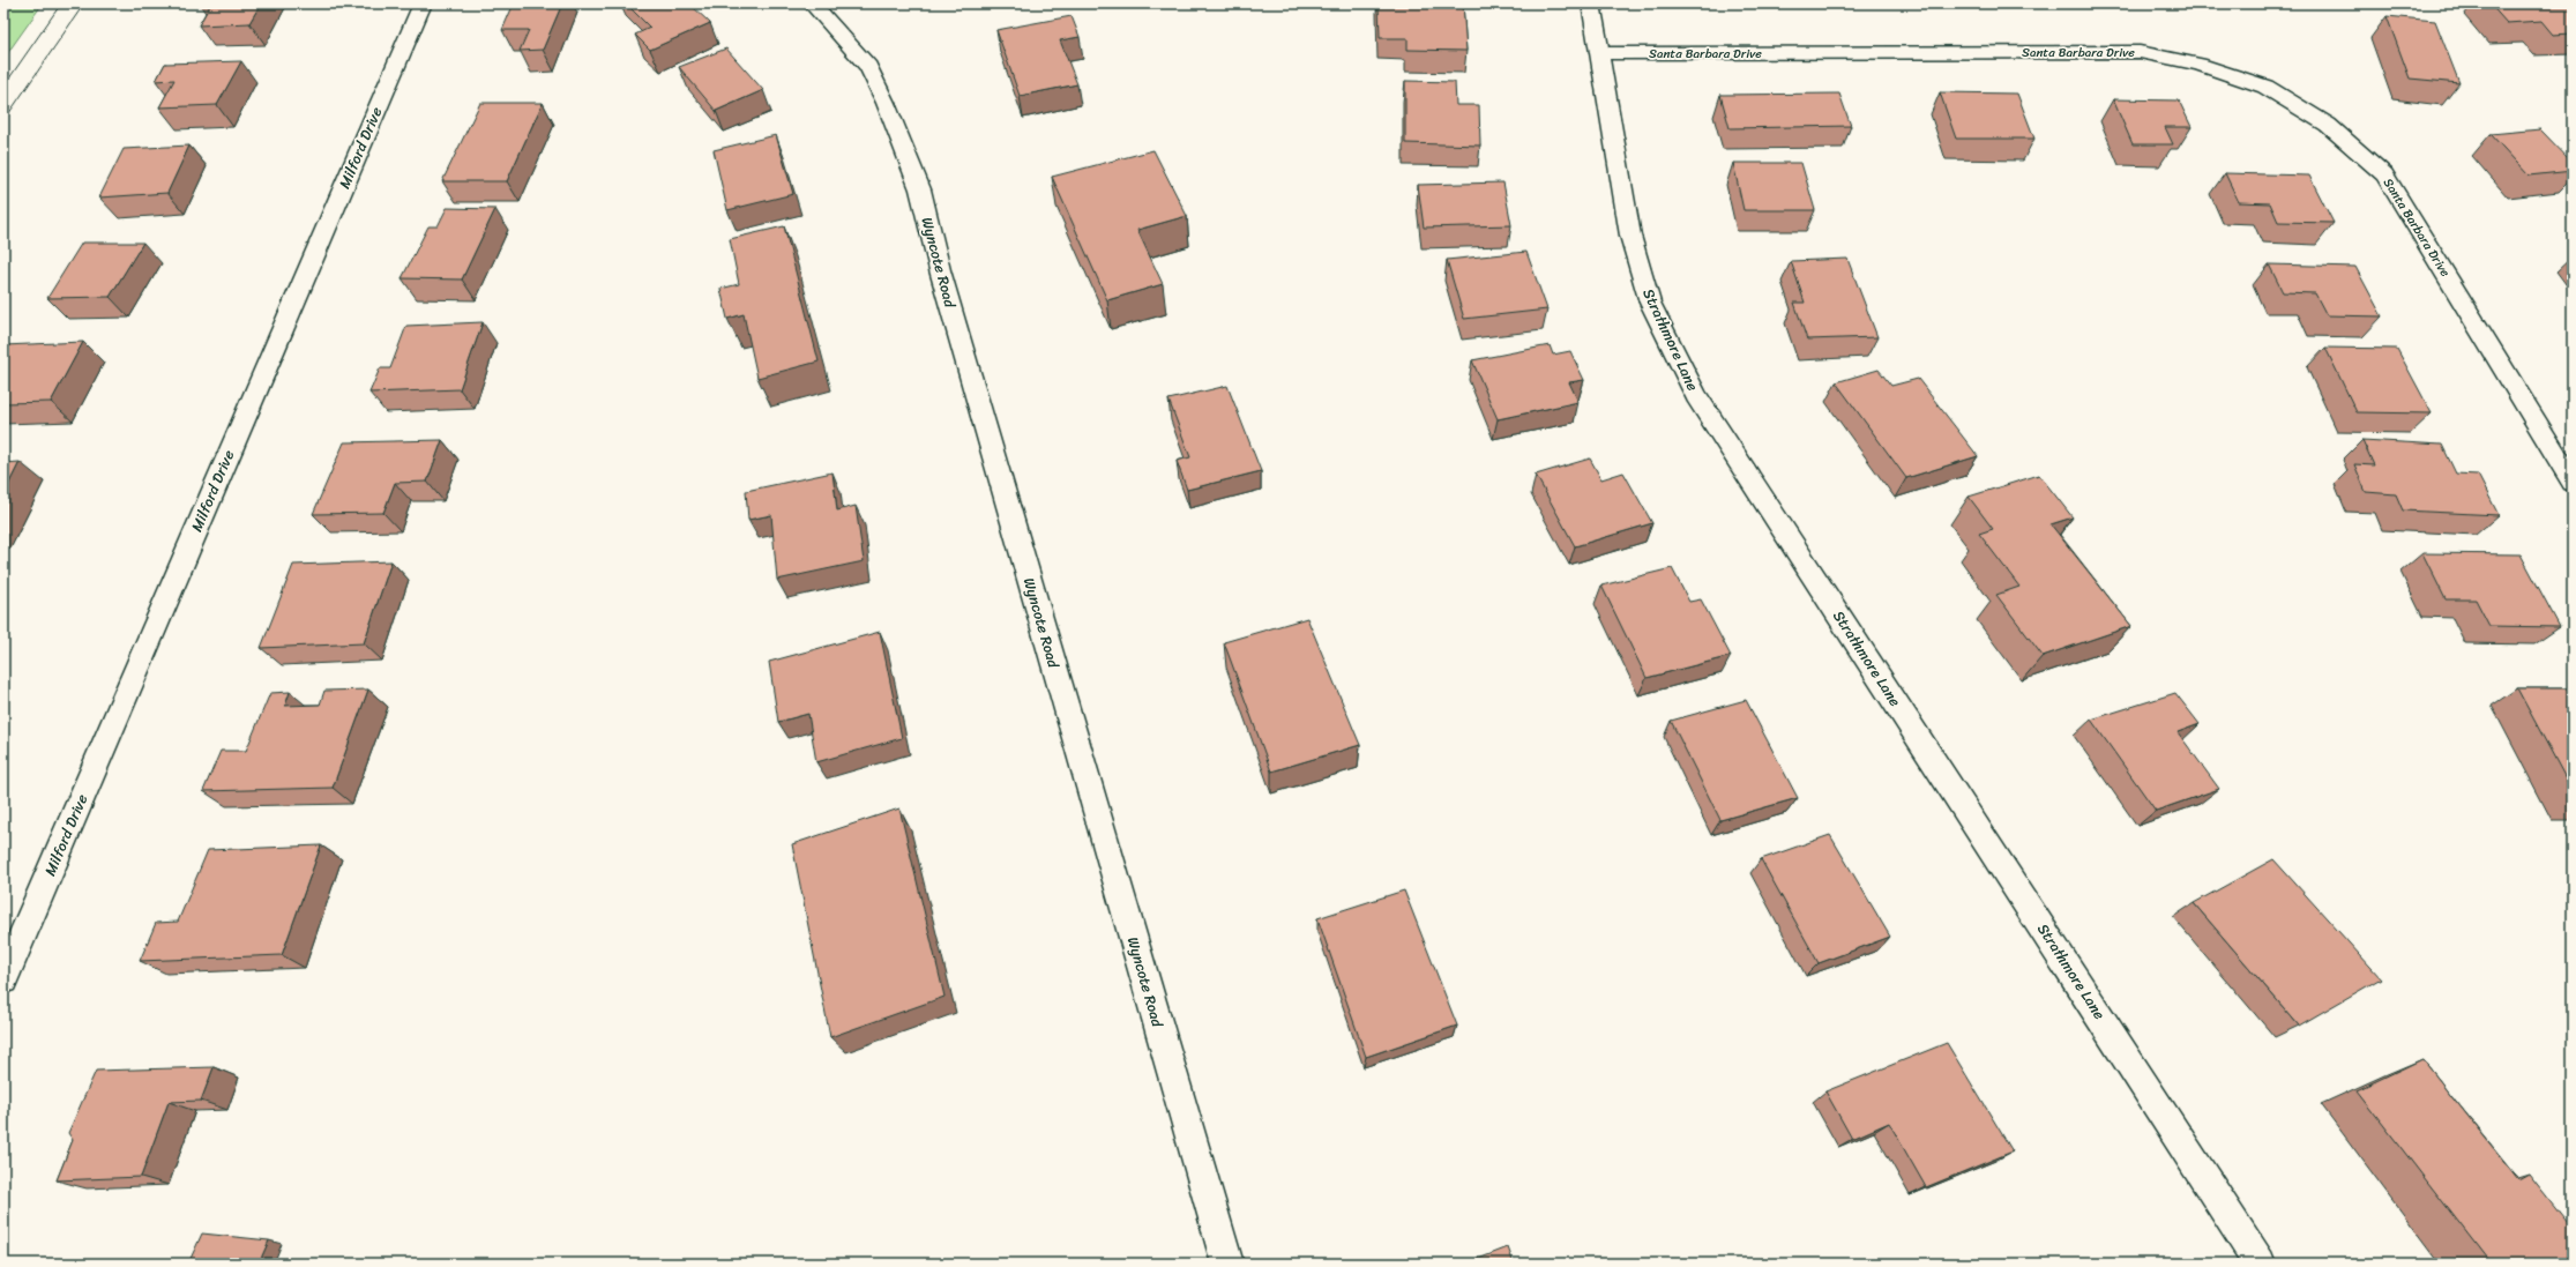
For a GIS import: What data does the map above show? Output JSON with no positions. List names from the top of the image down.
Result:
{
  "streets": {
    "street": [
      "Santa Barbara Drive",
      "Milford Drive",
      "Wyncote Road",
      "Strathmore Lane"
    ]
  },
  "crossings": [
    ["Santa Barbara Drive", "Strathmore Lane"]
  ]
}
